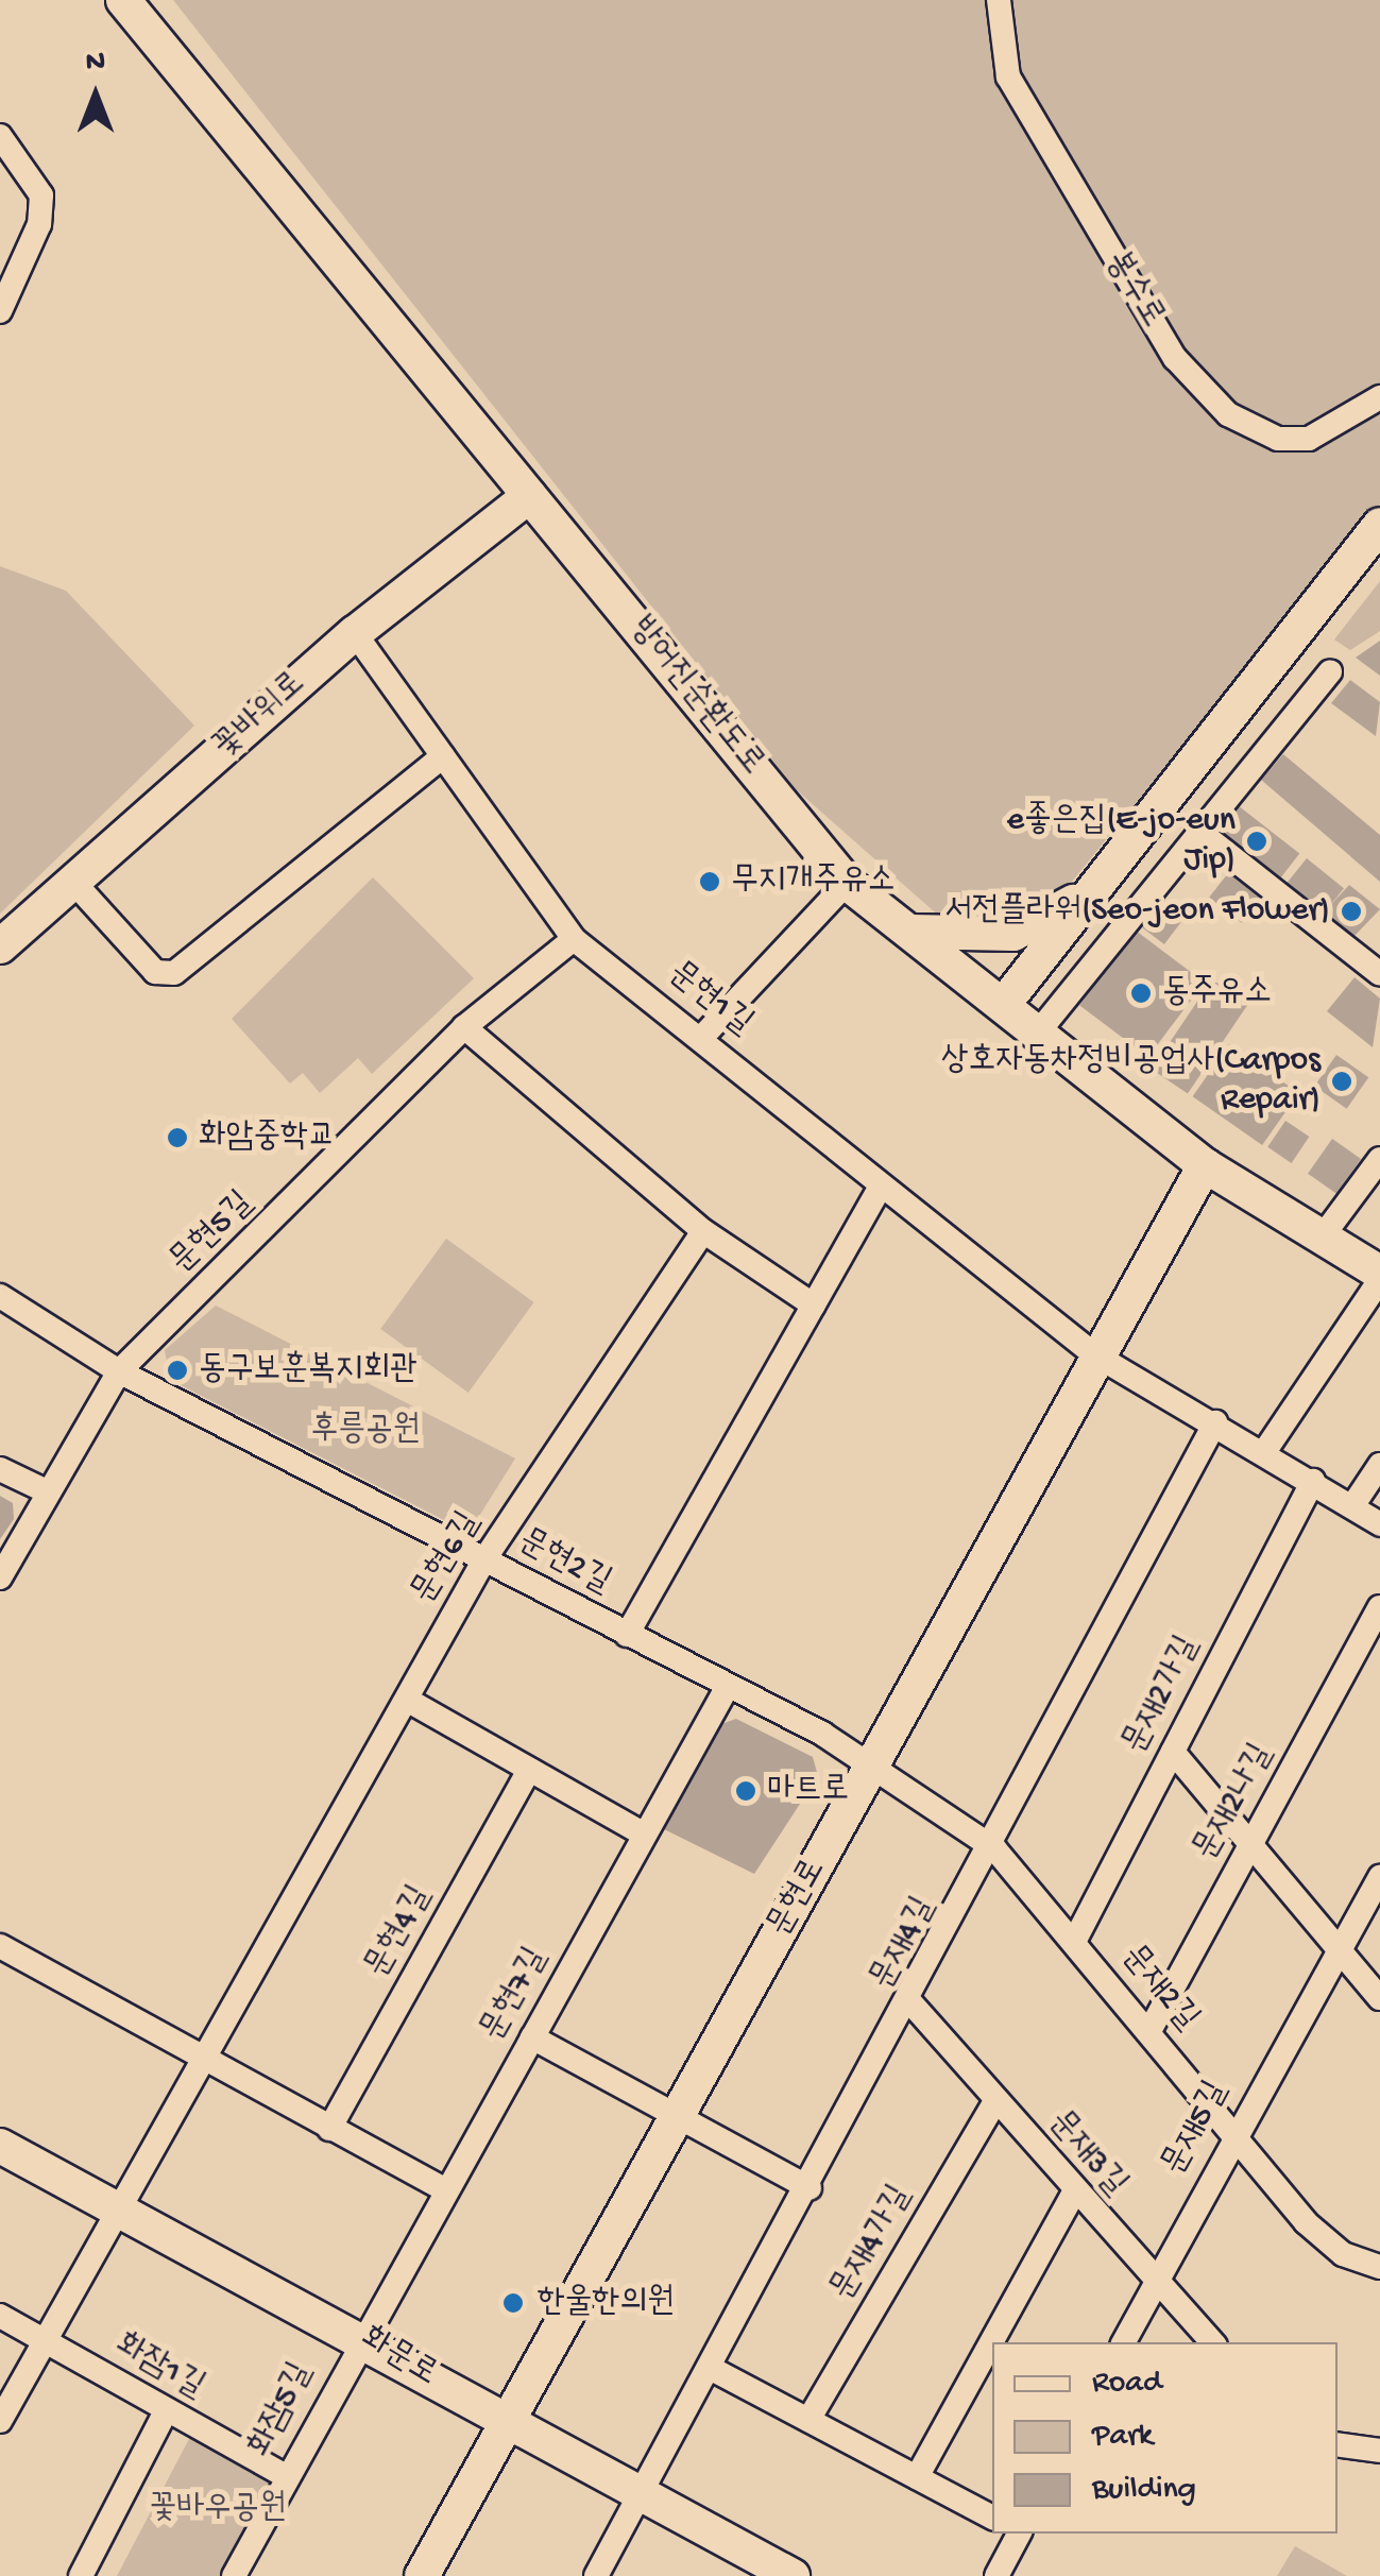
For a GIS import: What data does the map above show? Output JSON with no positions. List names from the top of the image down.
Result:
{
  "streets": {
    "street": [
      "봉수로",
      "방어진순환도로",
      "꽃바위로",
      "문현1길",
      "문현5길",
      "문현6길",
      "문현2길",
      "문재2가길",
      "문재2나길",
      "문현로",
      "문현4길",
      "문재4길",
      "문재2길",
      "문현7길",
      "문재5길",
      "문재3길",
      "문재4가길",
      "화문로",
      "화잠1길",
      "화잠5길"
    ]
  },
  "crossings": [
    ["방어진순환도로", "꽃바위로"],
    ["방어진순환도로", "문현로"],
    ["꽃바위로", "문현1길"],
    ["문현1길", "문현5길"],
    ["문현1길", "문재2가길"],
    ["문현1길", "문현로"],
    ["문현1길", "문재4길"],
    ["문현5길", "문현2길"],
    ["문현6길", "문현2길"],
    ["문현6길", "화문로"],
    ["문현6길", "화잠1길"],
    ["문현2길", "문현로"],
    ["문현2길", "문재2길"],
    ["문현2길", "문현7길"],
    ["문재2가길", "문재2길"],
    ["문재2나길", "문재2길"],
    ["문현로", "문재2길"],
    ["문현로", "화문로"],
    ["문재4길", "문재2길"],
    ["문재4길", "문재3길"],
    ["문재4길", "화문로"],
    ["문재2길", "문재5길"],
    ["문현7길", "화문로"],
    ["문현7길", "화잠5길"],
    ["문재5길", "문재3길"],
    ["문재3길", "문재4가길"],
    ["화문로", "화잠5길"],
    ["화잠1길", "화잠5길"]
  ],
  "parks": ["후릉공원", "꽃바우공원"],
  "places": [
    "e좋은집(E-jo-eun Jip)",
    "무지개주유소",
    "서전플라워(Seo-jeon Flower)",
    "동주유소",
    "상호자동차정비공업사(Carpos Repair)",
    "화암중학교",
    "동구보훈복지회관",
    "마트로",
    "한울한의원"
  ],
  "legend": ["Road", "Park", "Building"],
  "north": "top"
}
